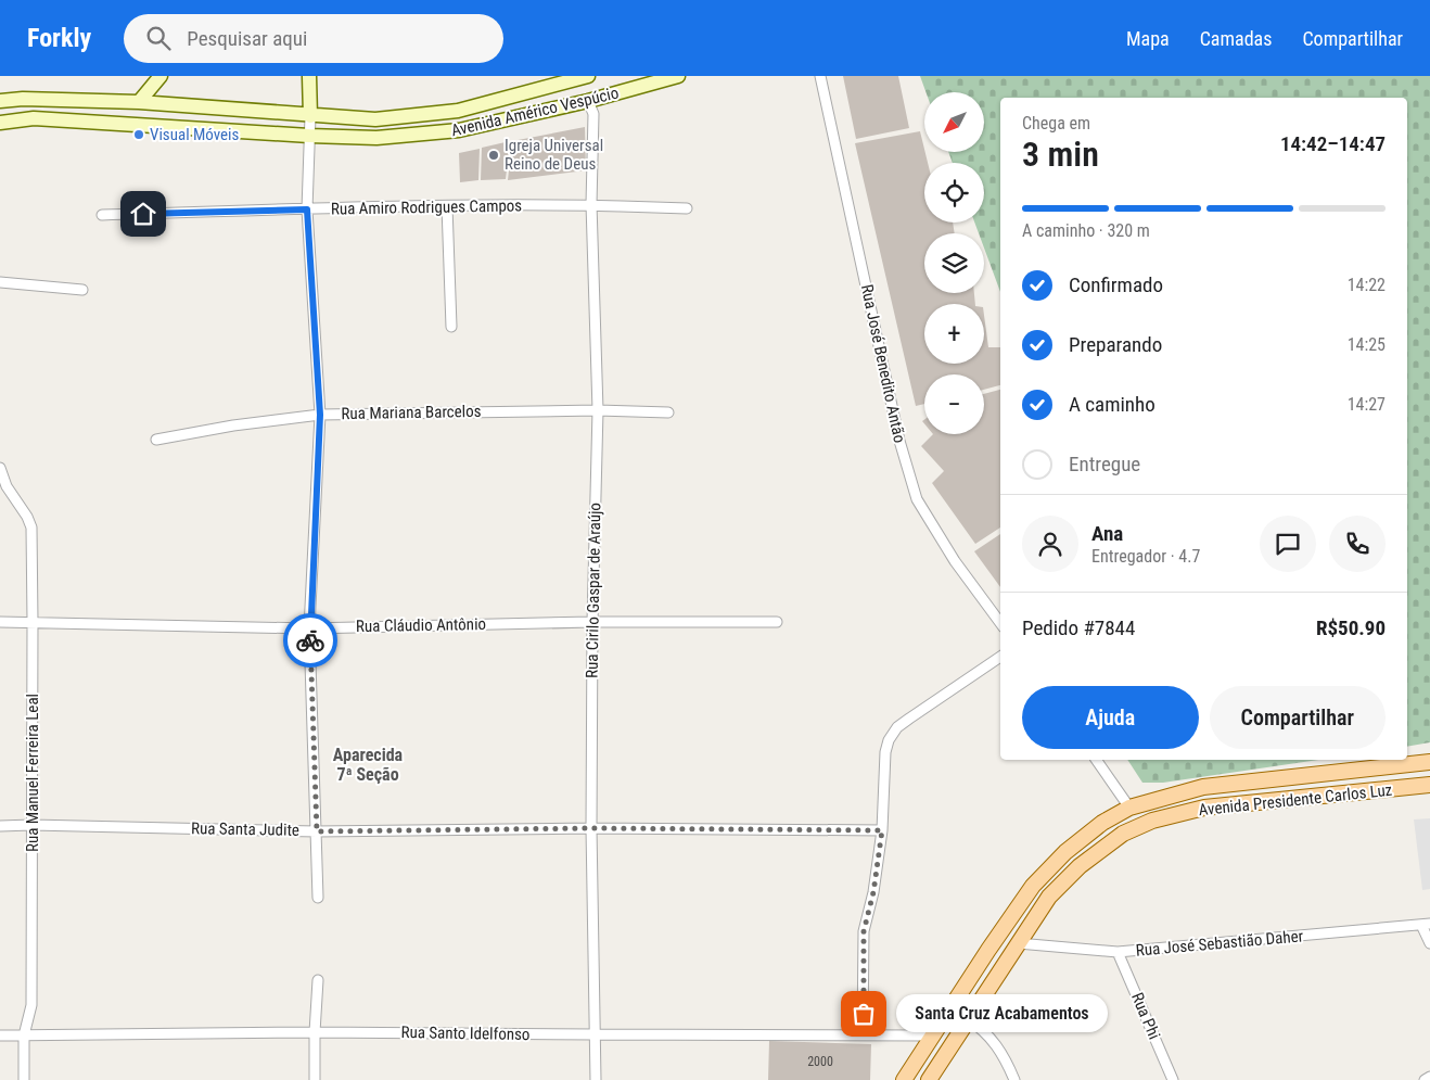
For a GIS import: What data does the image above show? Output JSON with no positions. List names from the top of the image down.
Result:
{
  "streets": {
    "main road": ["Avenida Américo Vespúcio", "Avenida Presidente Carlos Luz"],
    "street": [
      "Rua Amiro Rodrigues Campos",
      "Rua José Benedito Antão",
      "Rua Mariana Barcelos",
      "Rua Cirilo Gaspar de Araújo",
      "Rua Cláudio Antônio",
      "Rua Manuel Ferreira Leal",
      "Rua Santa Judite",
      "Rua José Sebastião Daher",
      "Rua Phi",
      "Rua Santo Idelfonso"
    ]
  },
  "crossings": [
    ["Avenida Américo Vespúcio", "Rua Cirilo Gaspar de Araújo"],
    ["Rua Amiro Rodrigues Campos", "Rua Cirilo Gaspar de Araújo"],
    ["Rua Mariana Barcelos", "Rua Cirilo Gaspar de Araújo"],
    ["Rua Cirilo Gaspar de Araújo", "Rua Cláudio Antônio"],
    ["Rua Cirilo Gaspar de Araújo", "Rua Santa Judite"],
    ["Rua Cirilo Gaspar de Araújo", "Rua Santo Idelfonso"],
    ["Rua Cláudio Antônio", "Rua Manuel Ferreira Leal"],
    ["Rua Manuel Ferreira Leal", "Rua Santa Judite"],
    ["Rua Manuel Ferreira Leal", "Rua Santo Idelfonso"],
    ["Avenida Presidente Carlos Luz", "Rua José Sebastião Daher"],
    ["Avenida Presidente Carlos Luz", "Rua Santo Idelfonso"],
    ["Rua José Sebastião Daher", "Rua Phi"]
  ],
  "districts": ["Aparecida 7ª Seção"],
  "places": ["Visual Móveis", "Igreja Universal Reino de Deus", "Santa Cruz Acabamentos"],
  "house_numbers": ["2000"],
  "north": "bottom left",
  "page": {
    "header": "Forkly",
    "search": "Pesquisar aqui",
    "nav": ["Mapa", "Camadas", "Compartilhar"],
    "map_buttons": ["+", "−"],
    "heading": ["3 min", "Chega em", "14:42–14:47"],
    "panel": [
      "Ana",
      "Entregador · 4.7",
      "Pedido #7844",
      "R$50.90"
    ],
    "bar": "A caminho · 320 m",
    "list": [
      ["Confirmado", "14:22"],
      ["Preparando", "14:25"],
      ["A caminho", "14:27"],
      "Entregue"
    ],
    "buttons": ["Ajuda", "Compartilhar"],
    "bubble": "Santa Cruz Acabamentos"
  }
}
